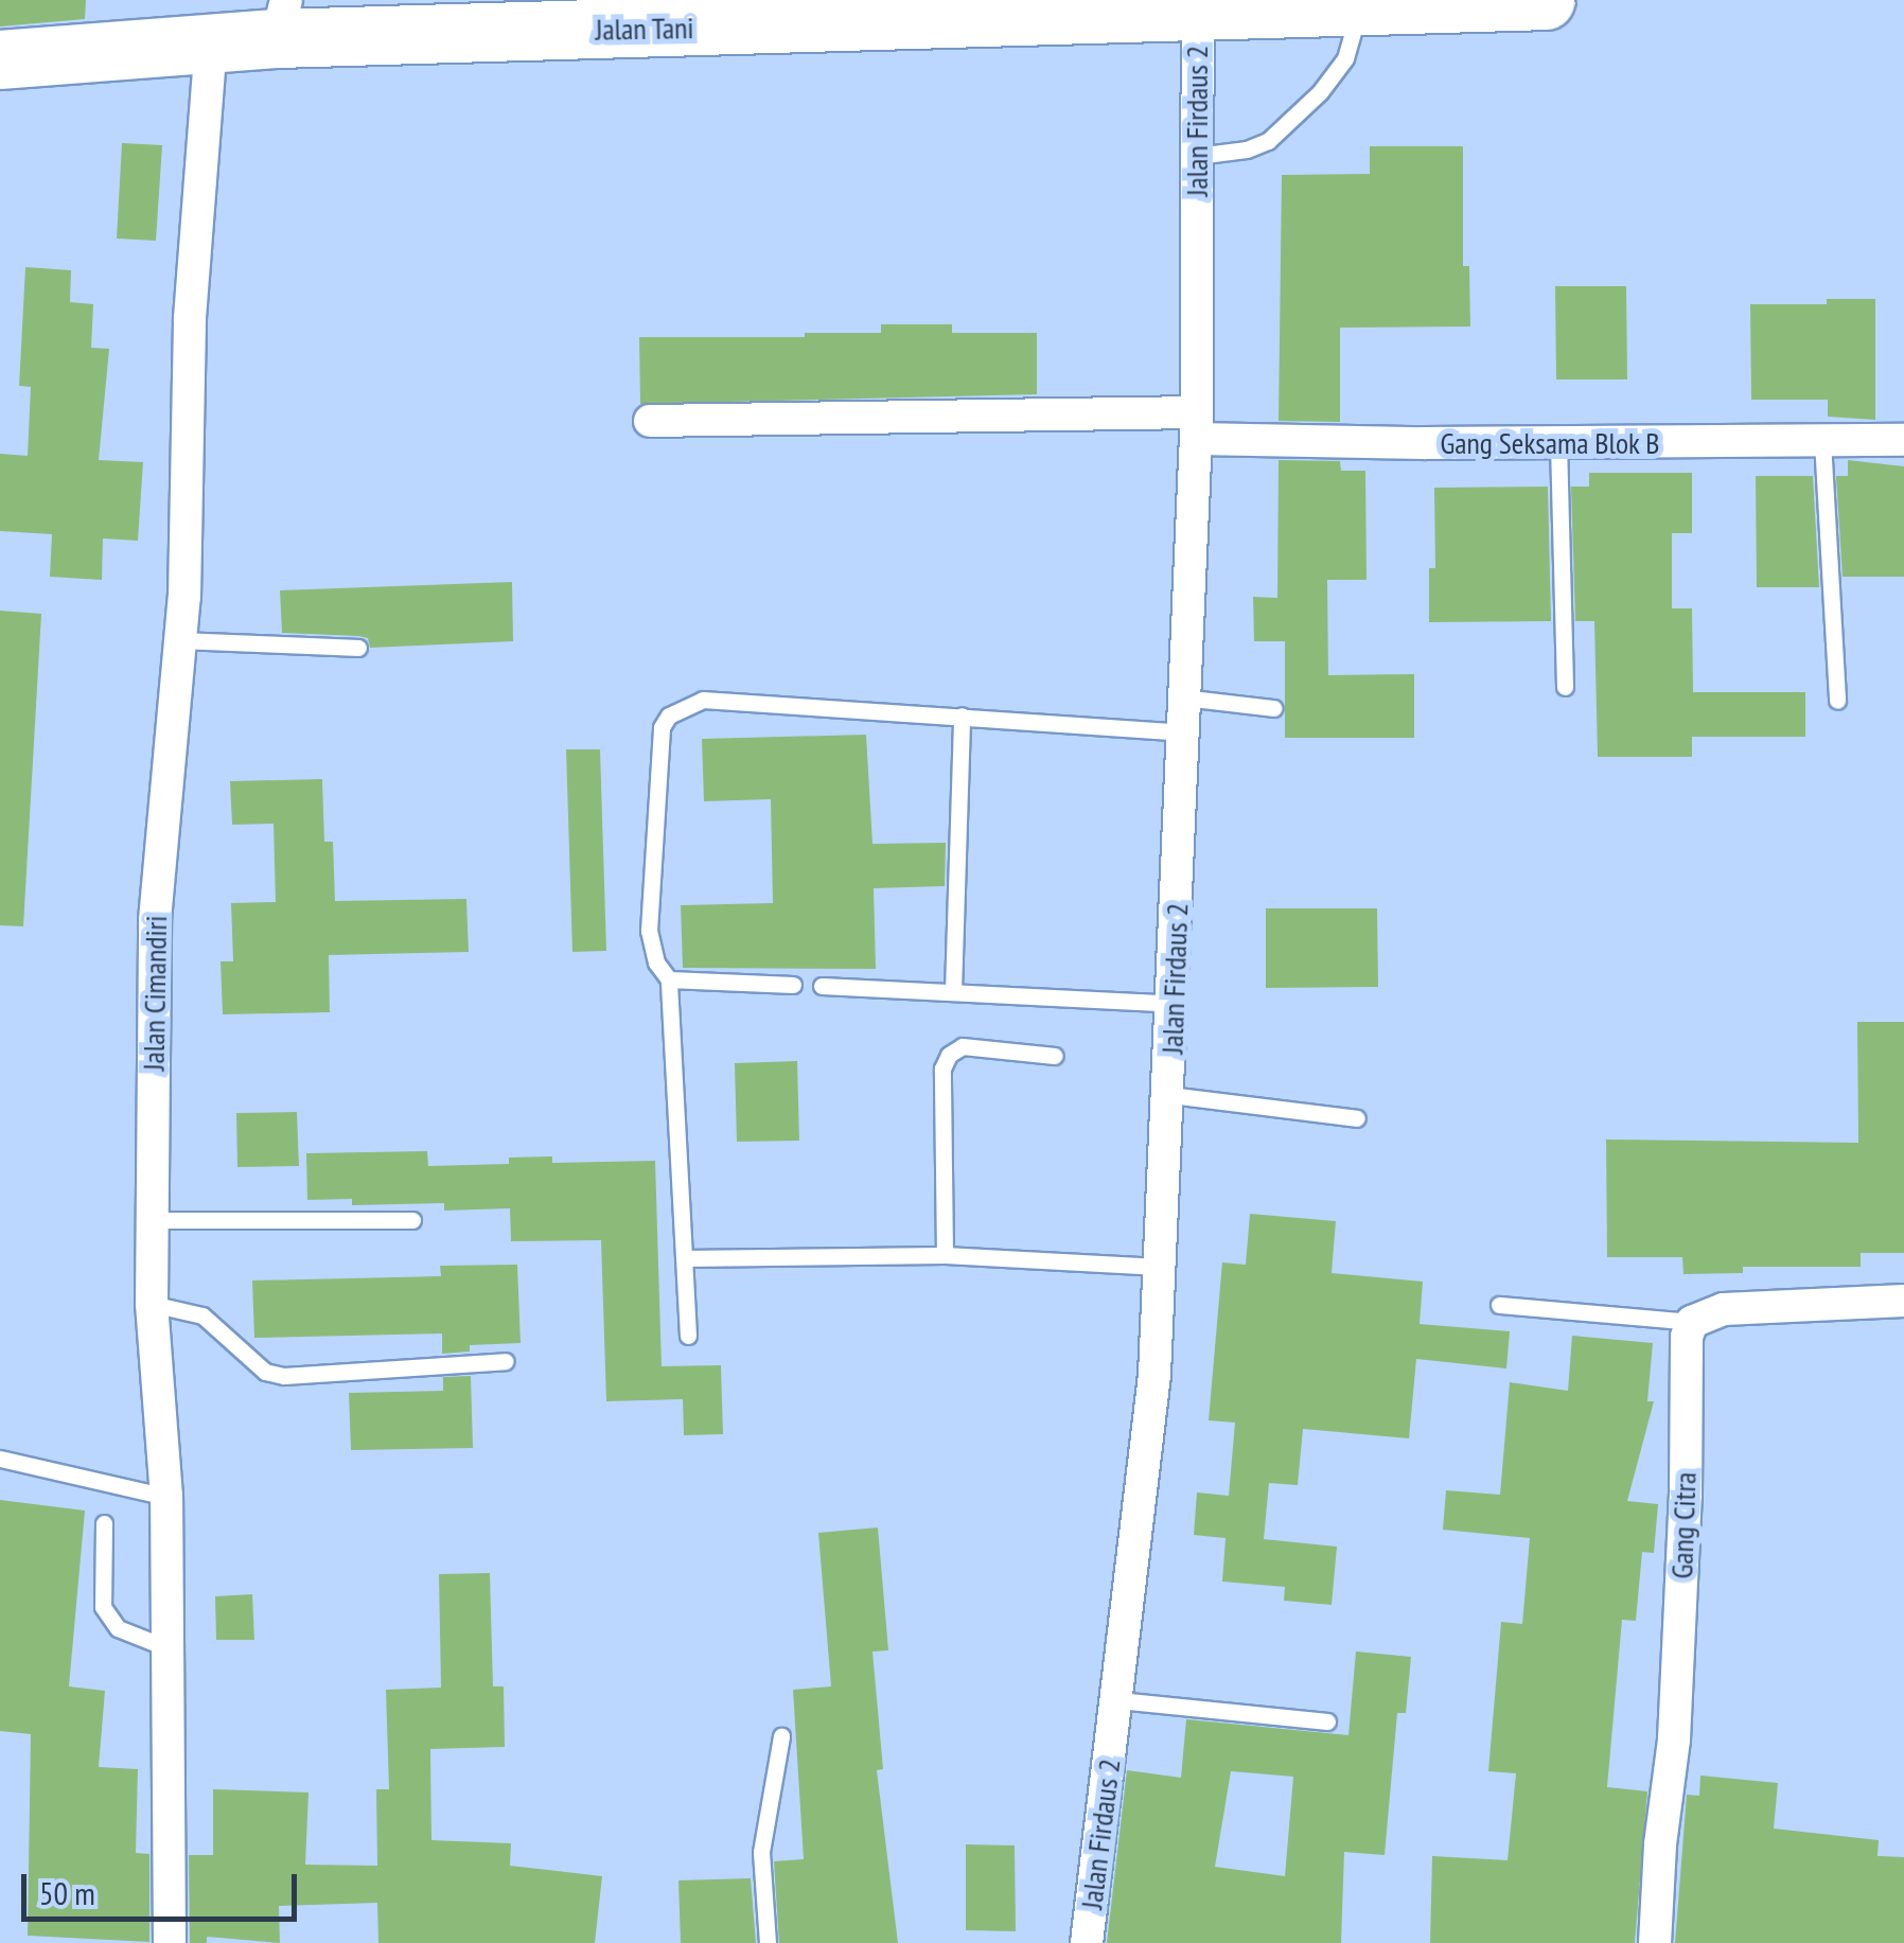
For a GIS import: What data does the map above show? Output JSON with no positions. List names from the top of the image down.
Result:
{
  "streets": {
    "highway": ["Jalan Tani"],
    "street": [
      "Jalan Firdaus 2",
      "Gang Seksama Blok B",
      "Jalan Cimandiri",
      "Gang Citra"
    ]
  },
  "crossings": [
    ["Jalan Tani", "Jalan Firdaus 2"],
    ["Jalan Tani", "Jalan Cimandiri"],
    ["Jalan Firdaus 2", "Gang Seksama Blok B"]
  ],
  "scale_bar": "50 m"
}
